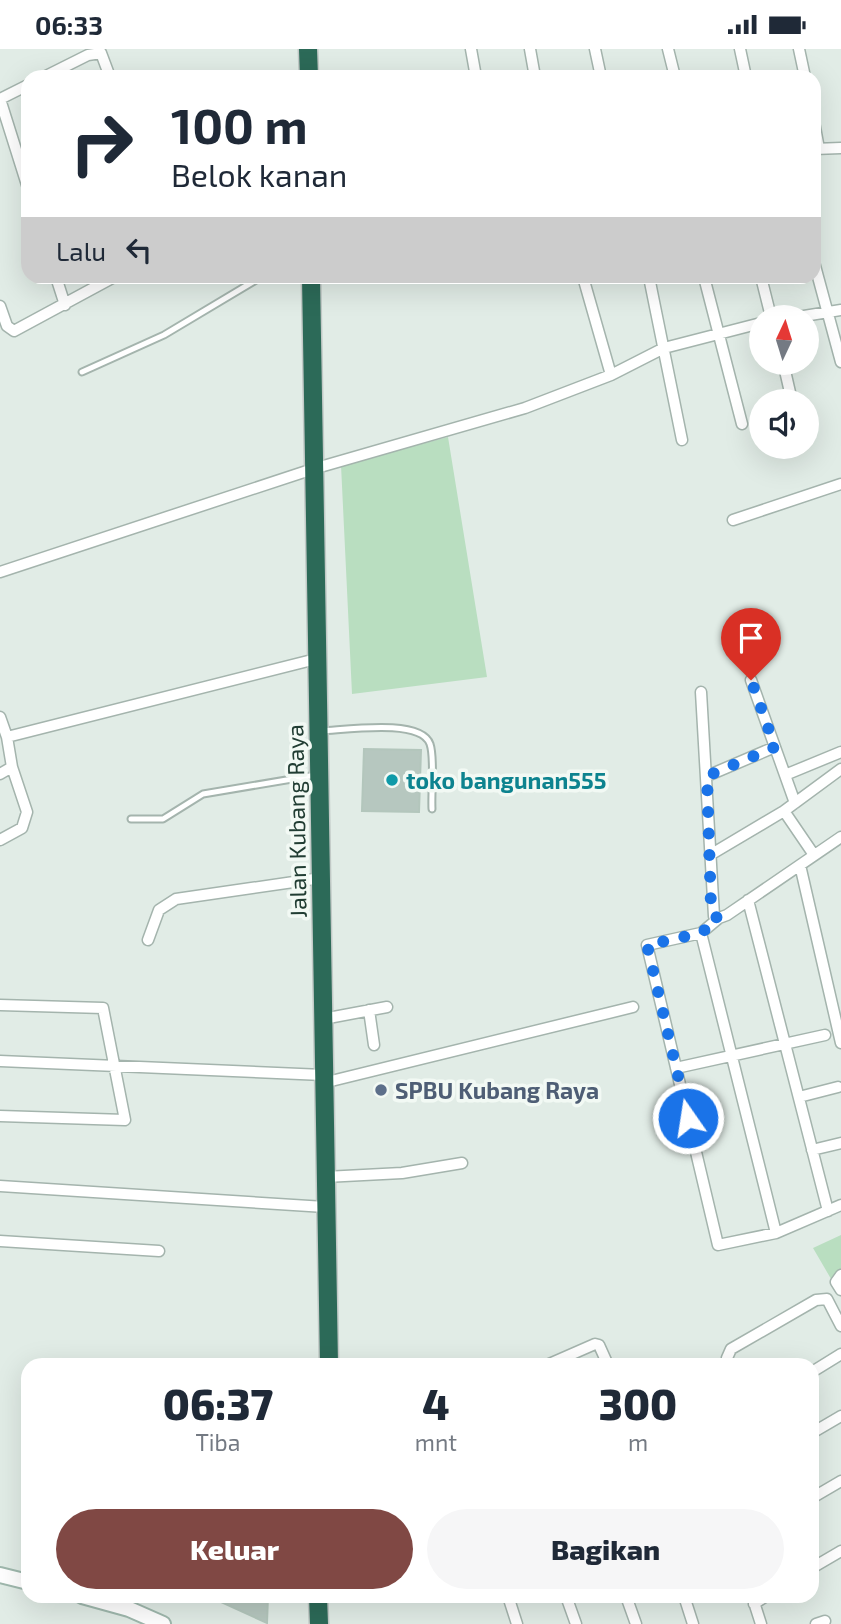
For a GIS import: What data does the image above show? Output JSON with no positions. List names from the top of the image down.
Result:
{
  "streets": {
    "highway": ["Jalan Kubang Raya"]
  },
  "places": ["toko bangunan555", "SPBU Kubang Raya"],
  "north": "top",
  "page": {
    "status": "06:33",
    "turn": ["100 m", "Belok kanan"],
    "then": "Lalu",
    "eta": [
      "06:37",
      "Tiba",
      "4",
      "mnt",
      "300",
      "m"
    ],
    "buttons": ["Keluar", "Bagikan"]
  }
}
